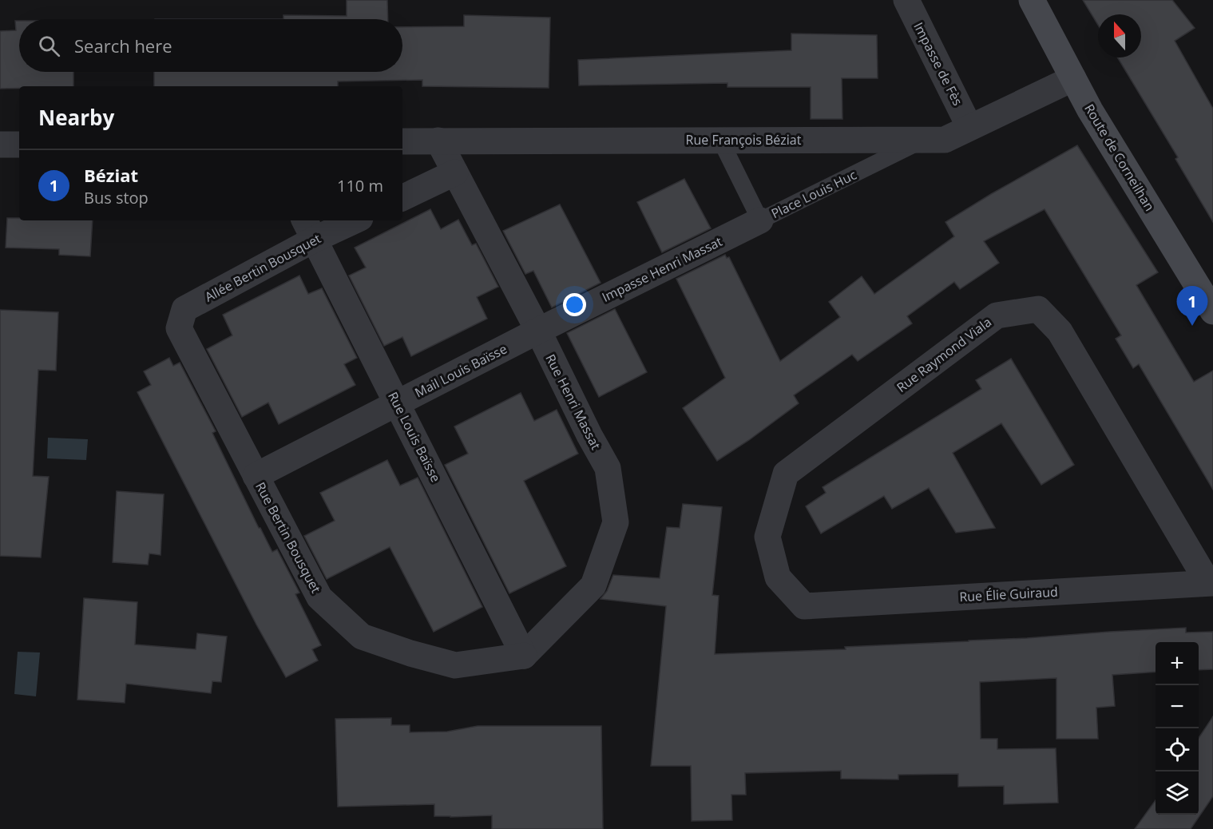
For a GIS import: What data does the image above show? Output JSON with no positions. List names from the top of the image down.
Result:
{
  "streets": {
    "street": [
      "Impasse de Fès",
      "Rue François Béziat",
      "Route de Corneilhan",
      "Allée Bertin Bousquet",
      "Impasse Henri Massat",
      "Rue Raymond Viala",
      "Mail Louis Baïsse",
      "Rue Henri Massat",
      "Rue Louis Baïsse",
      "Rue Bertin Bousquet",
      "Rue Élie Guiraud"
    ],
    "lane": ["Place Louis Huc"]
  },
  "crossings": [
    ["Impasse de Fès", "Rue François Béziat"],
    ["Rue François Béziat", "Route de Corneilhan"],
    ["Rue François Béziat", "Place Louis Huc"],
    ["Rue François Béziat", "Rue Henri Massat"],
    ["Place Louis Huc", "Impasse Henri Massat"],
    ["Allée Bertin Bousquet", "Rue Louis Baïsse"],
    ["Allée Bertin Bousquet", "Rue Bertin Bousquet"],
    ["Impasse Henri Massat", "Mail Louis Baïsse"],
    ["Impasse Henri Massat", "Rue Henri Massat"],
    ["Rue Raymond Viala", "Rue Élie Guiraud"],
    ["Mail Louis Baïsse", "Rue Henri Massat"],
    ["Mail Louis Baïsse", "Rue Louis Baïsse"],
    ["Mail Louis Baïsse", "Rue Bertin Bousquet"],
    ["Rue Henri Massat", "Rue Louis Baïsse"],
    ["Rue Henri Massat", "Rue Bertin Bousquet"],
    ["Rue Louis Baïsse", "Rue Bertin Bousquet"]
  ],
  "north": "top",
  "page": {
    "search": "Search here",
    "heading": "Nearby",
    "list": [
      {
        "mark": "1",
        "name": "Béziat",
        "note": "Bus stop",
        "value": "110 m"
      }
    ],
    "pins": "1",
    "map_buttons": ["+", "−"]
  }
}
